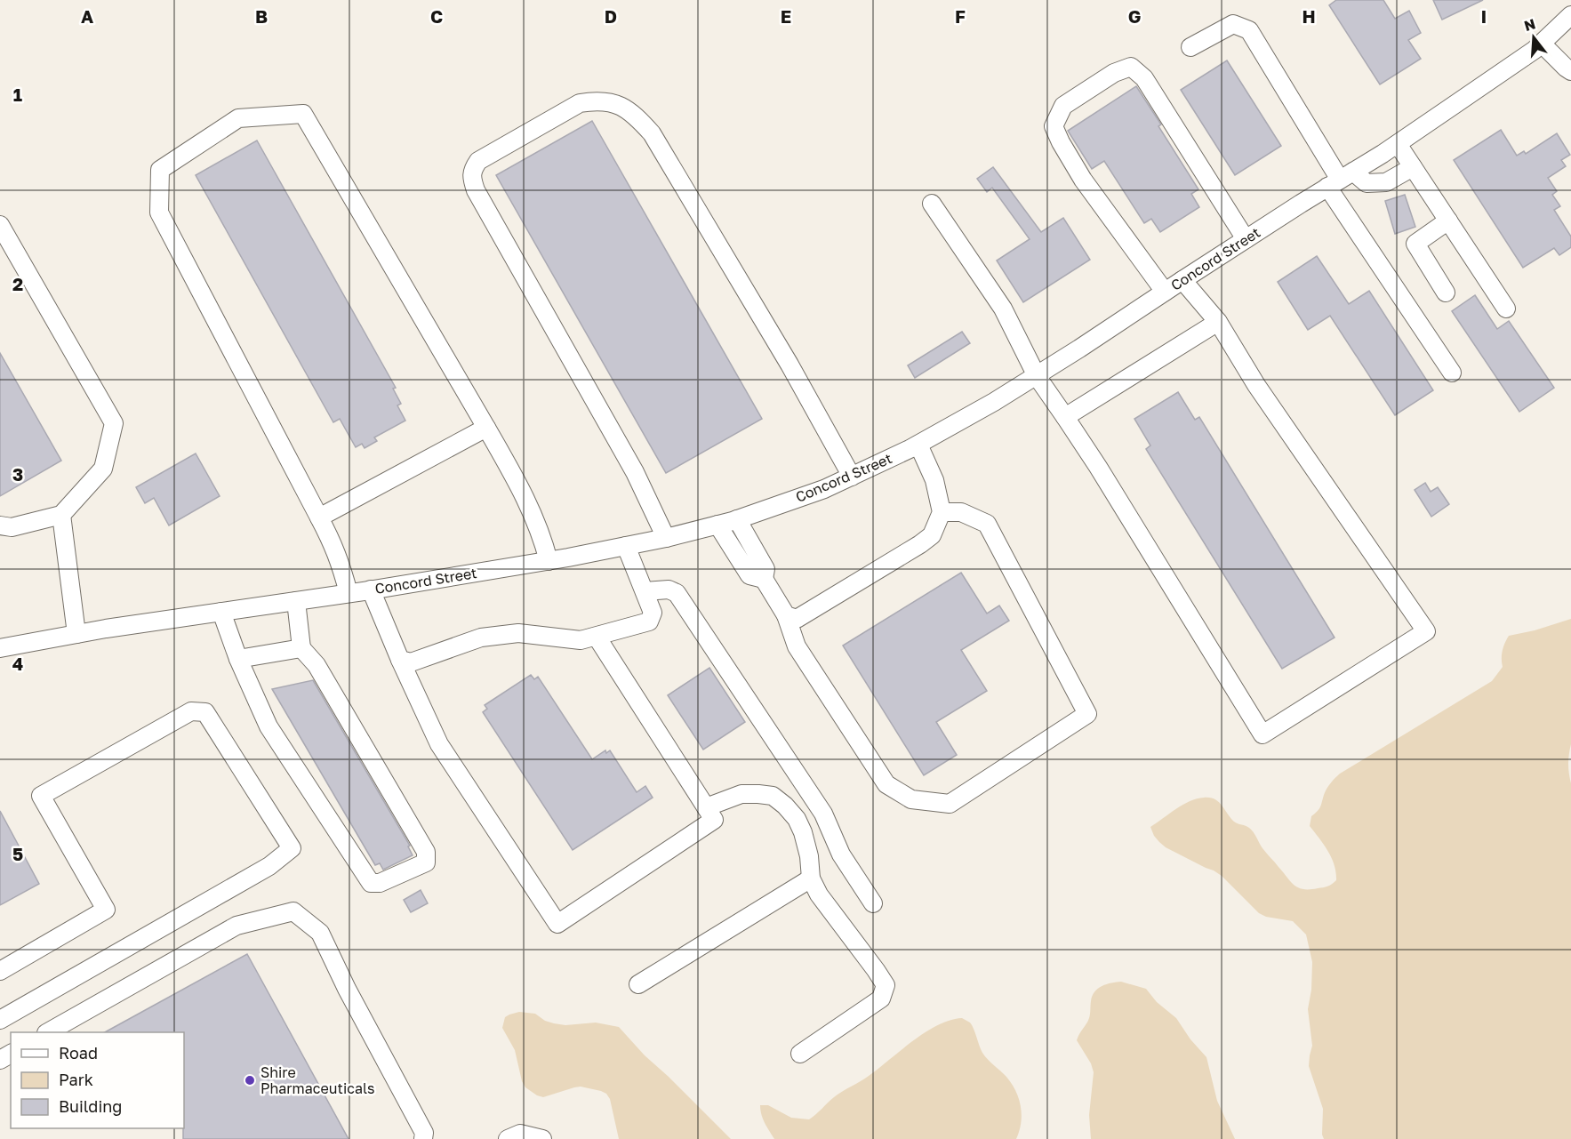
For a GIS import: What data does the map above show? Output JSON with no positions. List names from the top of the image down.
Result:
{
  "streets": {
    "street": ["Concord Street"]
  },
  "places": ["Shire Pharmaceuticals"],
  "legend": ["Road", "Park", "Building"],
  "north": "top",
  "grid": {
    "columns": [
      "A",
      "B",
      "C",
      "D",
      "E",
      "F",
      "G",
      "H",
      "I"
    ],
    "rows": [
      "1",
      "2",
      "3",
      "4",
      "5"
    ]
  }
}
